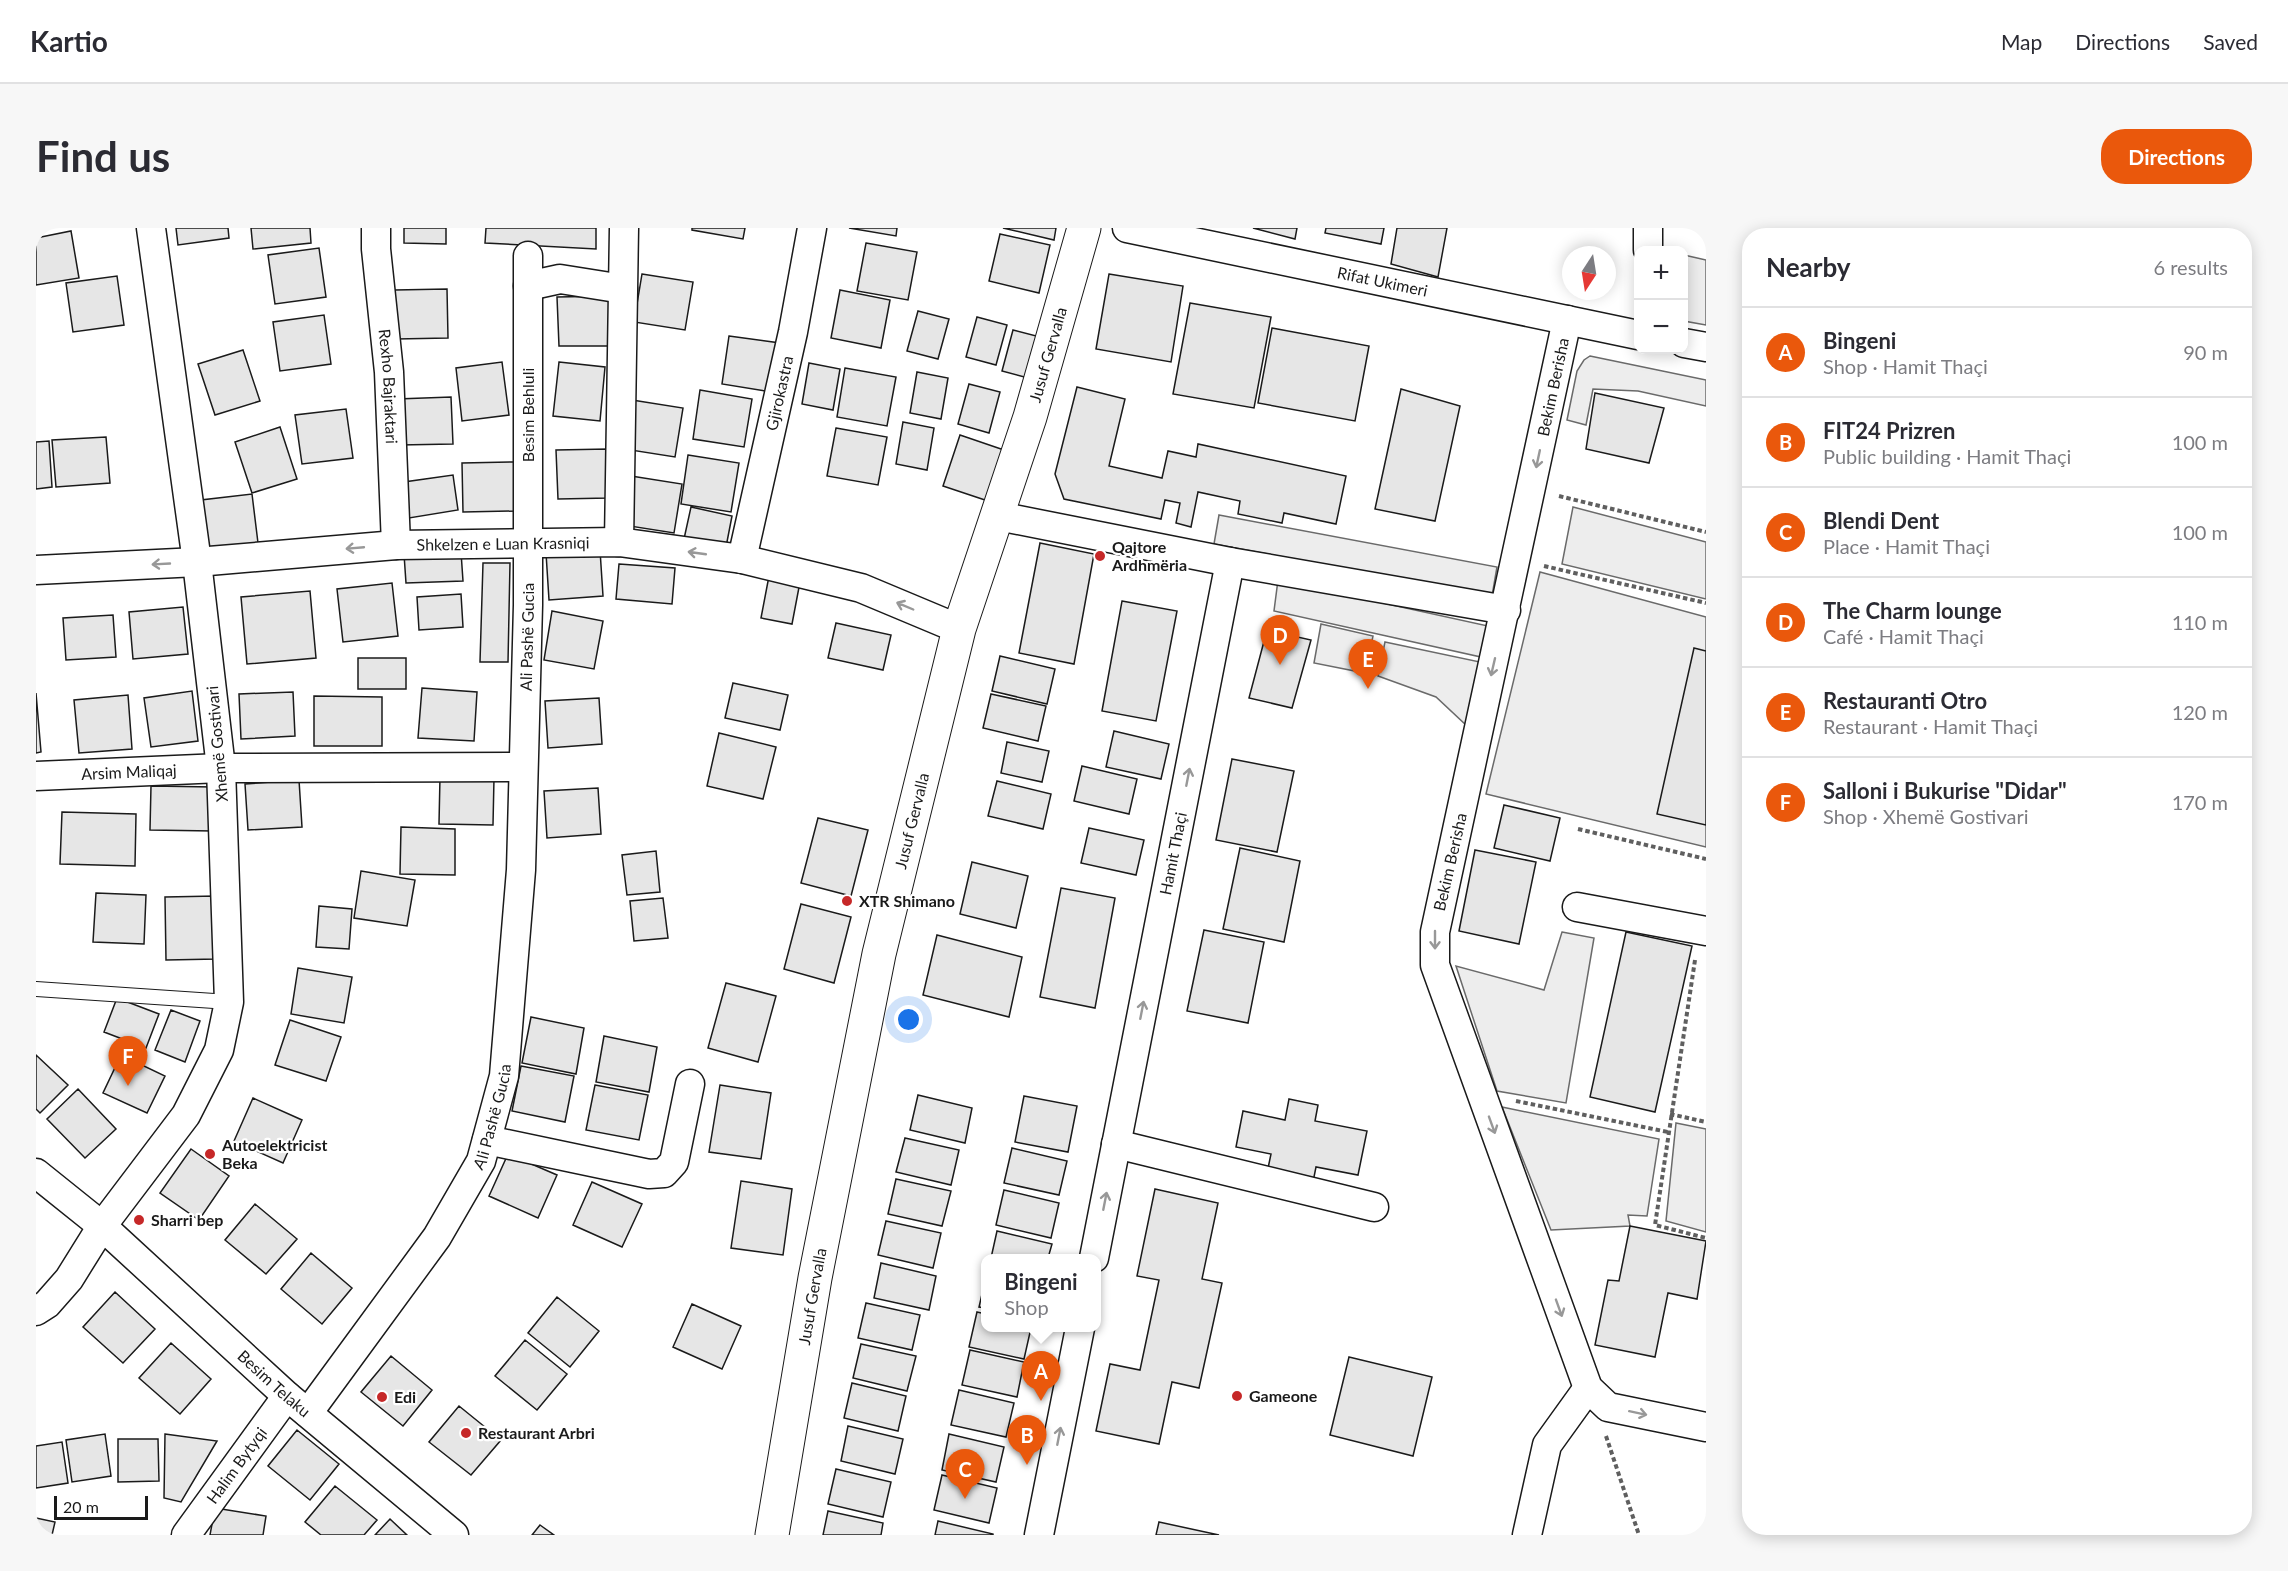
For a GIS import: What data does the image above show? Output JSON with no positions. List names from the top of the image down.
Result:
{
  "streets": {
    "street": [
      "Rifat Ukimeri",
      "Jusuf Gervalla",
      "Rexho Bajraktari",
      "Bekim Berisha",
      "Gjirokastra",
      "Besim Behluli",
      "Shkelzen e Luan Krasniqi",
      "Ali Pashë Gucia",
      "Xhemë Gostivari",
      "Arsim Maliqaj",
      "Hamit Thaçi",
      "Besim Telaku",
      "Halim Bytyqi"
    ]
  },
  "crossings": [
    ["Rifat Ukimeri", "Bekim Berisha"],
    ["Jusuf Gervalla", "Shkelzen e Luan Krasniqi"],
    ["Rexho Bajraktari", "Shkelzen e Luan Krasniqi"],
    ["Gjirokastra", "Shkelzen e Luan Krasniqi"],
    ["Besim Behluli", "Shkelzen e Luan Krasniqi"],
    ["Besim Behluli", "Ali Pashë Gucia"],
    ["Shkelzen e Luan Krasniqi", "Ali Pashë Gucia"],
    ["Shkelzen e Luan Krasniqi", "Xhemë Gostivari"],
    ["Ali Pashë Gucia", "Besim Telaku"],
    ["Ali Pashë Gucia", "Halim Bytyqi"],
    ["Xhemë Gostivari", "Arsim Maliqaj"],
    ["Xhemë Gostivari", "Besim Telaku"],
    ["Besim Telaku", "Halim Bytyqi"]
  ],
  "one_way": ["Bekim Berisha", "Shkelzen e Luan Krasniqi", "Hamit Thaçi"],
  "places": [
    "Qajtore Ardhmëria",
    "XTR Shimano",
    "Autoelektricist Beka",
    "Sharri bep",
    "Gameone",
    "Edi",
    "Restaurant Arbri"
  ],
  "scale_bar": "20 m",
  "north": "bottom",
  "page": {
    "header": "Kartio",
    "nav": ["Map", "Directions", "Saved"],
    "buttons": "Directions",
    "title": "Find us",
    "heading": ["Nearby", "6 results"],
    "map_buttons": ["+", "−"],
    "list": [
      {
        "mark": "A",
        "name": "Bingeni",
        "note": "Shop · Hamit Thaçi",
        "value": "90 m"
      },
      {
        "mark": "B",
        "name": "FIT24 Prizren",
        "note": "Public building · Hamit Thaçi",
        "value": "100 m"
      },
      {
        "mark": "C",
        "name": "Blendi Dent",
        "note": "Place · Hamit Thaçi",
        "value": "100 m"
      },
      {
        "mark": "D",
        "name": "The Charm lounge",
        "note": "Café · Hamit Thaçi",
        "value": "110 m"
      },
      {
        "mark": "E",
        "name": "Restauranti Otro",
        "note": "Restaurant · Hamit Thaçi",
        "value": "120 m"
      },
      {
        "mark": "F",
        "name": "Salloni i Bukurise \"Didar\"",
        "note": "Shop · Xhemë Gostivari",
        "value": "170 m"
      }
    ],
    "pins": [
      "D",
      "E",
      "F",
      "A",
      "B",
      "C"
    ],
    "popup": ["Bingeni", "Shop"],
    "scale": "20 m"
  }
}
